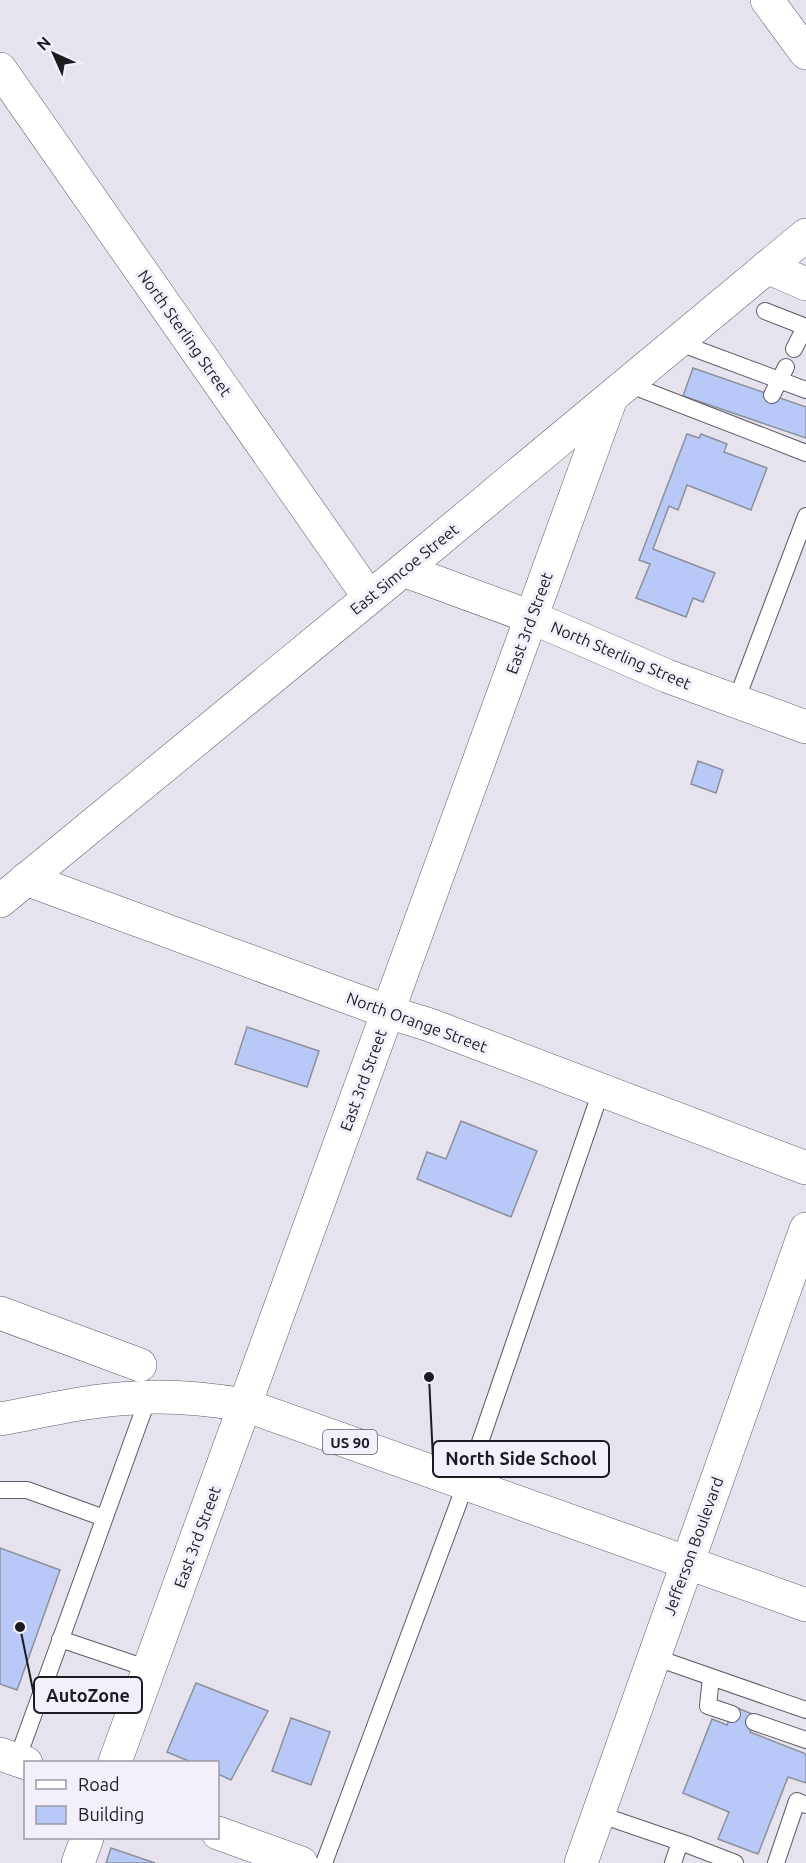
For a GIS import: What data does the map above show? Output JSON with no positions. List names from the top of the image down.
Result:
{
  "streets": {
    "main road": [
      "North Sterling Street",
      "East Simcoe Street",
      "East 3rd Street",
      "North Orange Street",
      "US 90",
      "Jefferson Boulevard"
    ]
  },
  "crossings": [
    ["North Sterling Street", "East Simcoe Street"],
    ["North Sterling Street", "East 3rd Street"],
    ["East Simcoe Street", "East 3rd Street"],
    ["East Simcoe Street", "North Orange Street"],
    ["East 3rd Street", "North Orange Street"],
    ["East 3rd Street", "US 90"],
    ["US 90", "Jefferson Boulevard"]
  ],
  "places": ["North Side School", "AutoZone"],
  "legend": ["Road", "Building"],
  "north": "top left"
}
